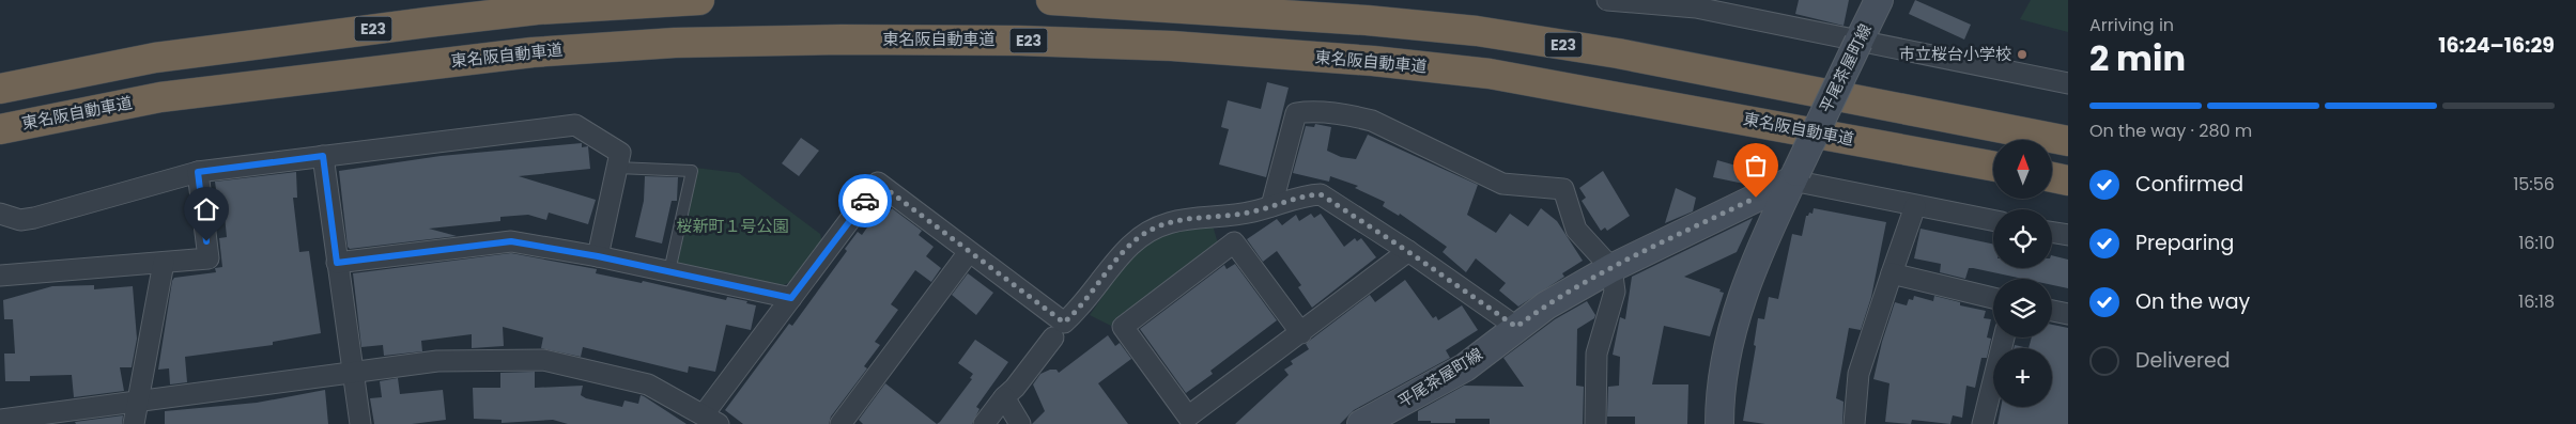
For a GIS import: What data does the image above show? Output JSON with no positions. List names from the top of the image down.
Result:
{
  "streets": {
    "highway": ["E23", "東名阪自動車道"],
    "main road": ["平尾茶屋町線"]
  },
  "parks": ["桜新町１号公園"],
  "places": ["市立桜台小学校"],
  "north": "top",
  "page": {
    "heading": ["2 min", "Arriving in", "16:24–16:29"],
    "bar": "On the way · 280 m",
    "map_buttons": "+",
    "list": [
      ["Confirmed", "15:56"],
      ["Preparing", "16:10"],
      ["On the way", "16:18"],
      "Delivered"
    ]
  }
}
